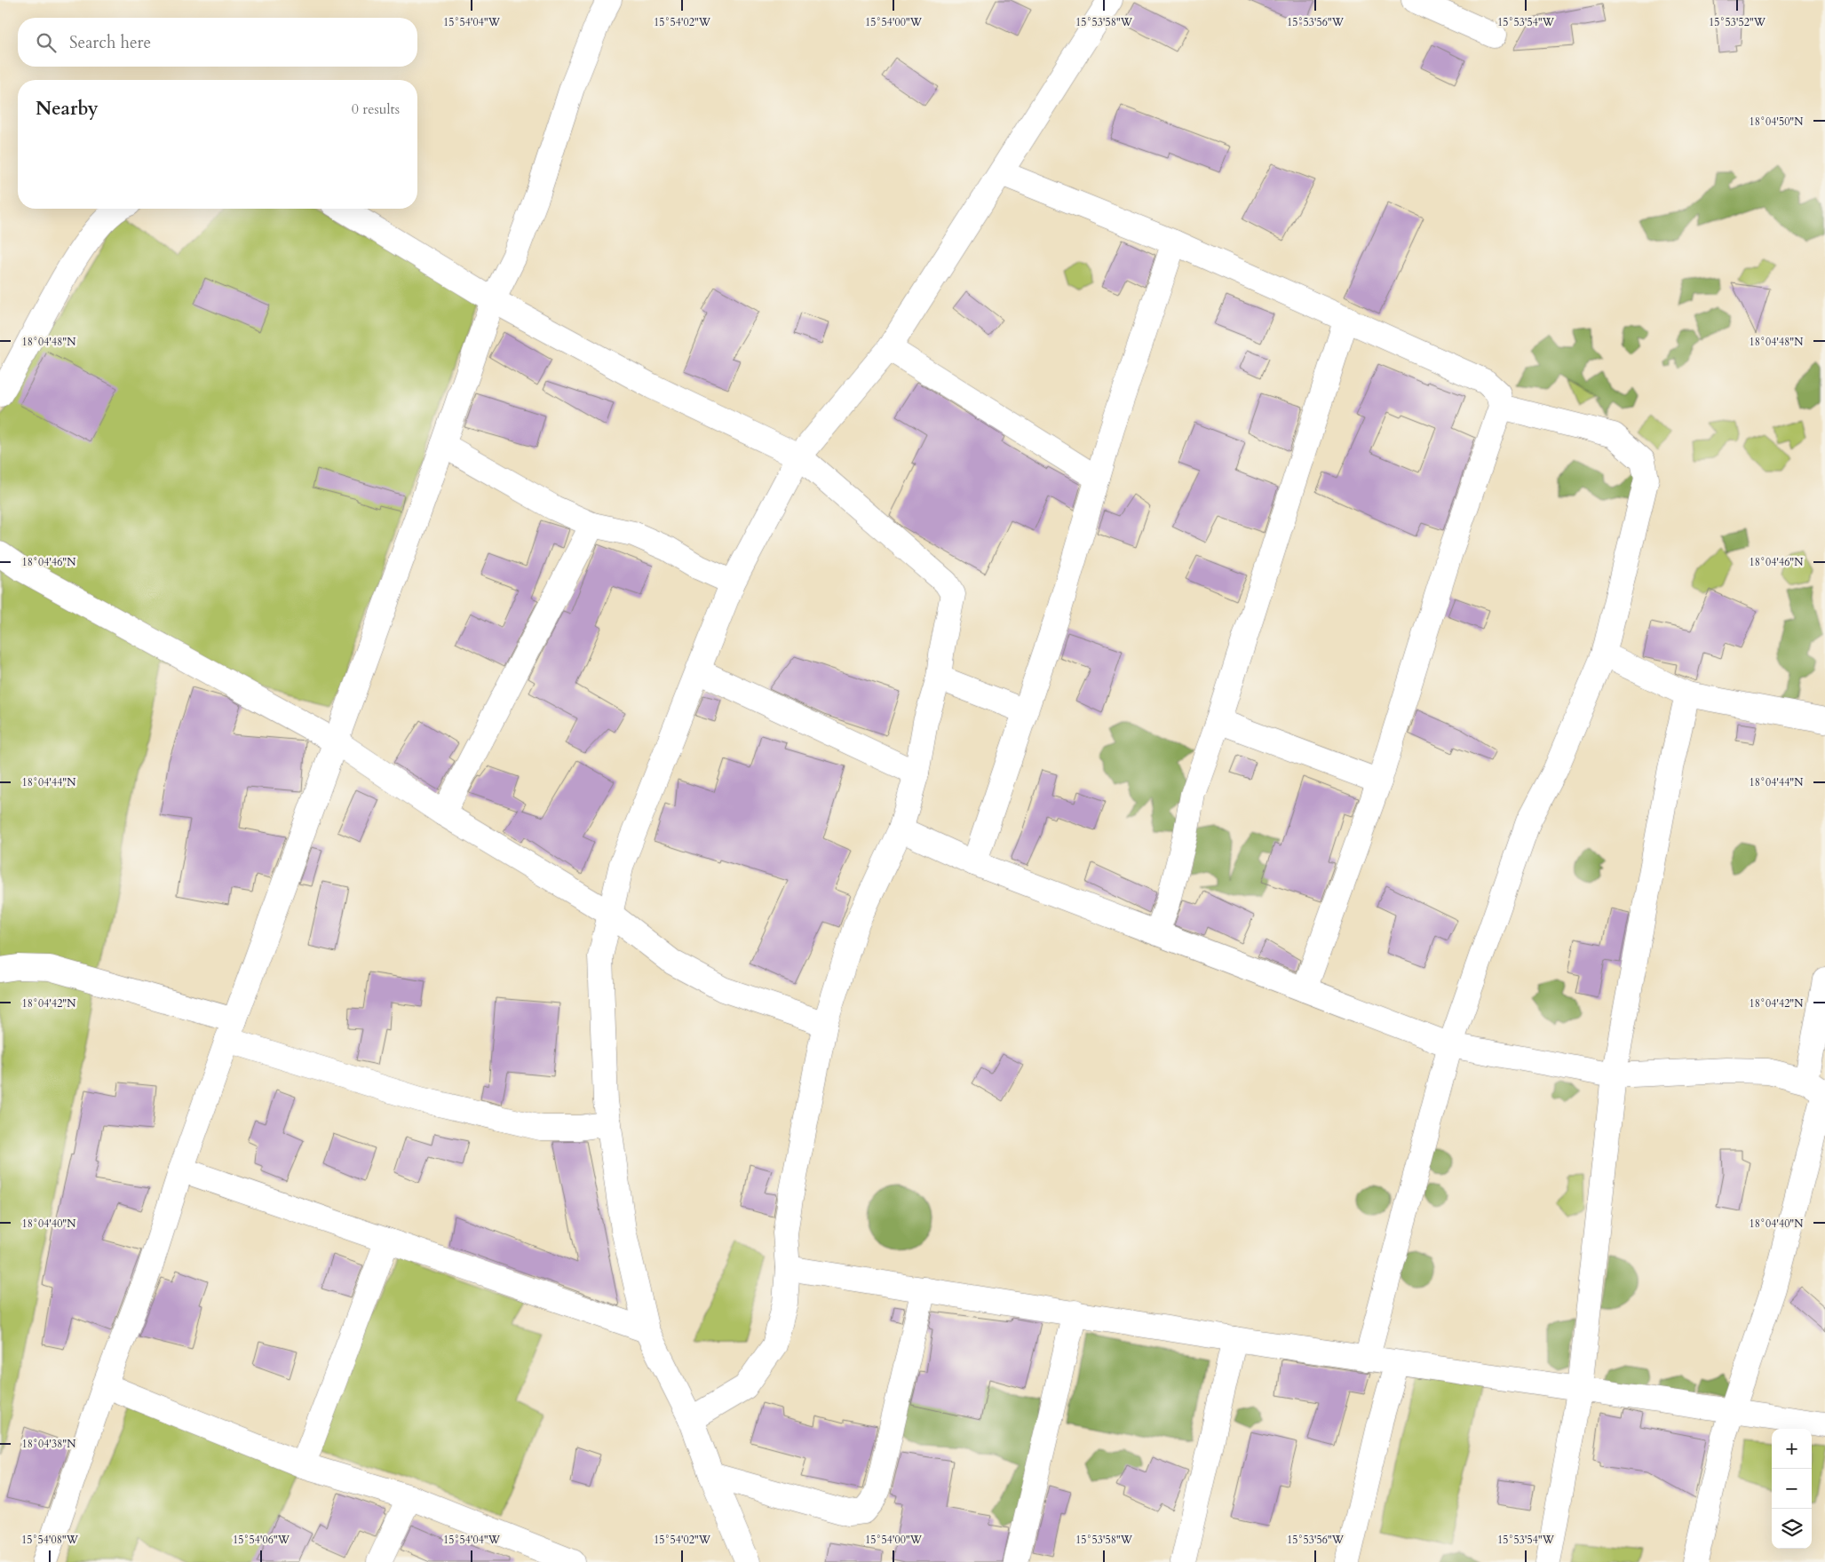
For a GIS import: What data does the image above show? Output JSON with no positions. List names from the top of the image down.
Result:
{
  "page": {
    "search": "Search here",
    "heading": ["Nearby", "0 results"],
    "map_buttons": ["+", "−"]
  },
  "coordinates": [
    "15°54'04\"W",
    "15°54'02\"W",
    "15°54'00\"W",
    "15°53'58\"W",
    "15°53'56\"W",
    "15°53'54\"W",
    "15°53'52\"W",
    "18°04'50\"N",
    "18°04'48\"N",
    "18°04'46\"N",
    "18°04'44\"N",
    "18°04'42\"N",
    "18°04'40\"N",
    "18°04'38\"N",
    "15°54'08\"W",
    "15°54'06\"W"
  ]
}
